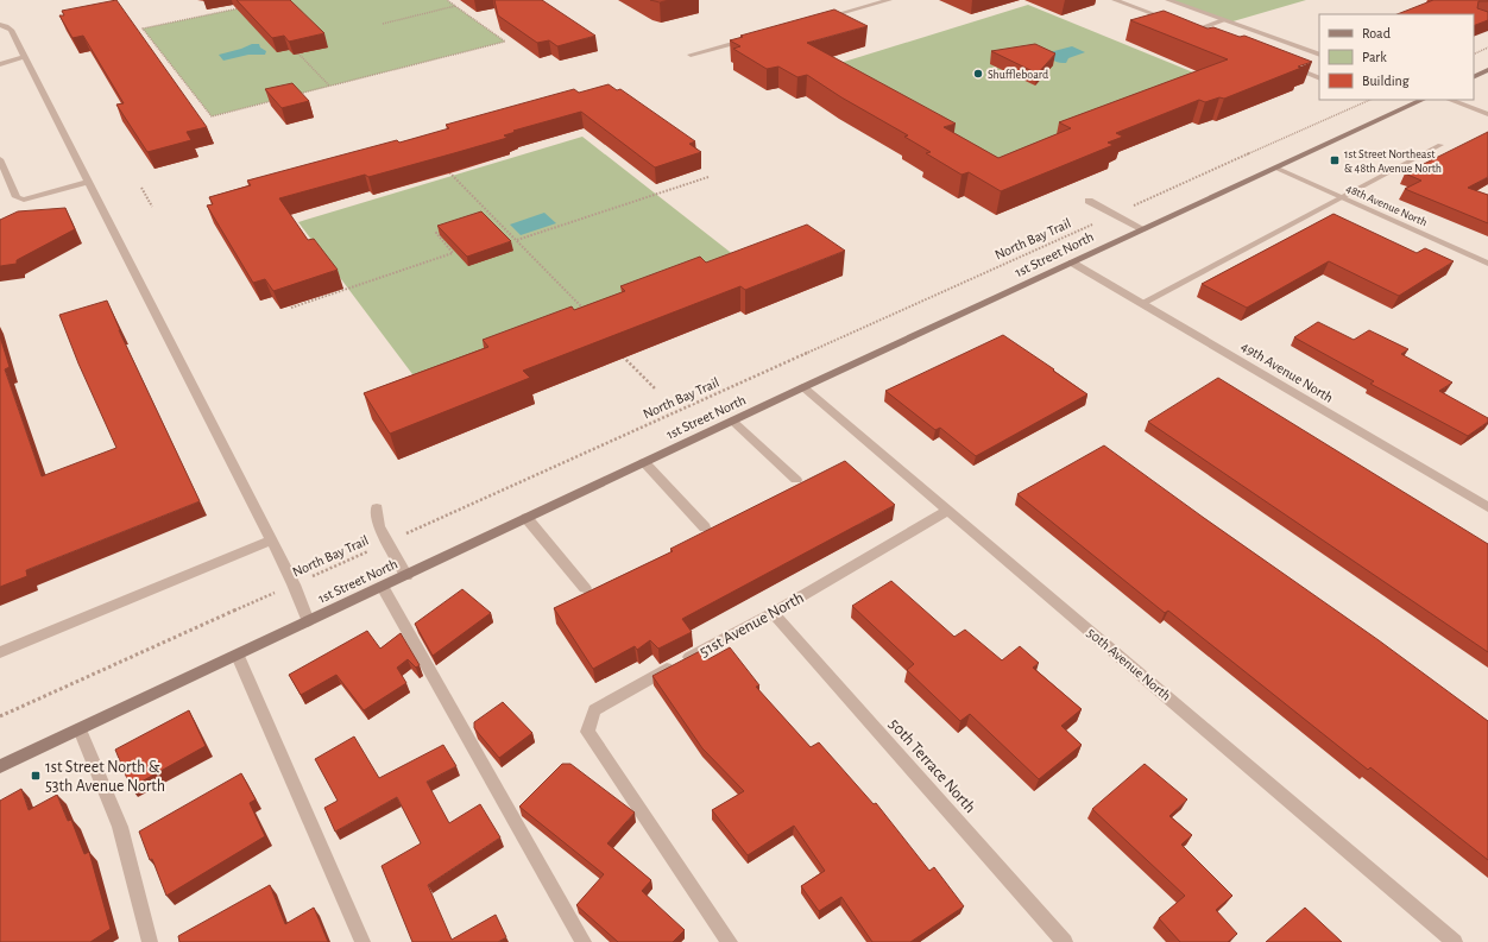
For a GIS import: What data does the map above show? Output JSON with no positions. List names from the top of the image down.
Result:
{
  "streets": {
    "street": [
      "48th Avenue North",
      "1st Street North",
      "49th Avenue North",
      "51st Avenue North",
      "50th Avenue North",
      "50th Terrace North"
    ],
    "path": ["North Bay Trail"]
  },
  "crossings": [
    ["48th Avenue North", "1st Street North"],
    ["1st Street North", "49th Avenue North"],
    ["1st Street North", "50th Avenue North"],
    ["51st Avenue North", "50th Avenue North"],
    ["51st Avenue North", "50th Terrace North"]
  ],
  "places": {
    "other": ["Shuffleboard"],
    "transit": ["1st Street Northeast & 48th Avenue North", "1st Street North & 53th Avenue North"]
  },
  "legend": ["Road", "Park", "Building"]
}
